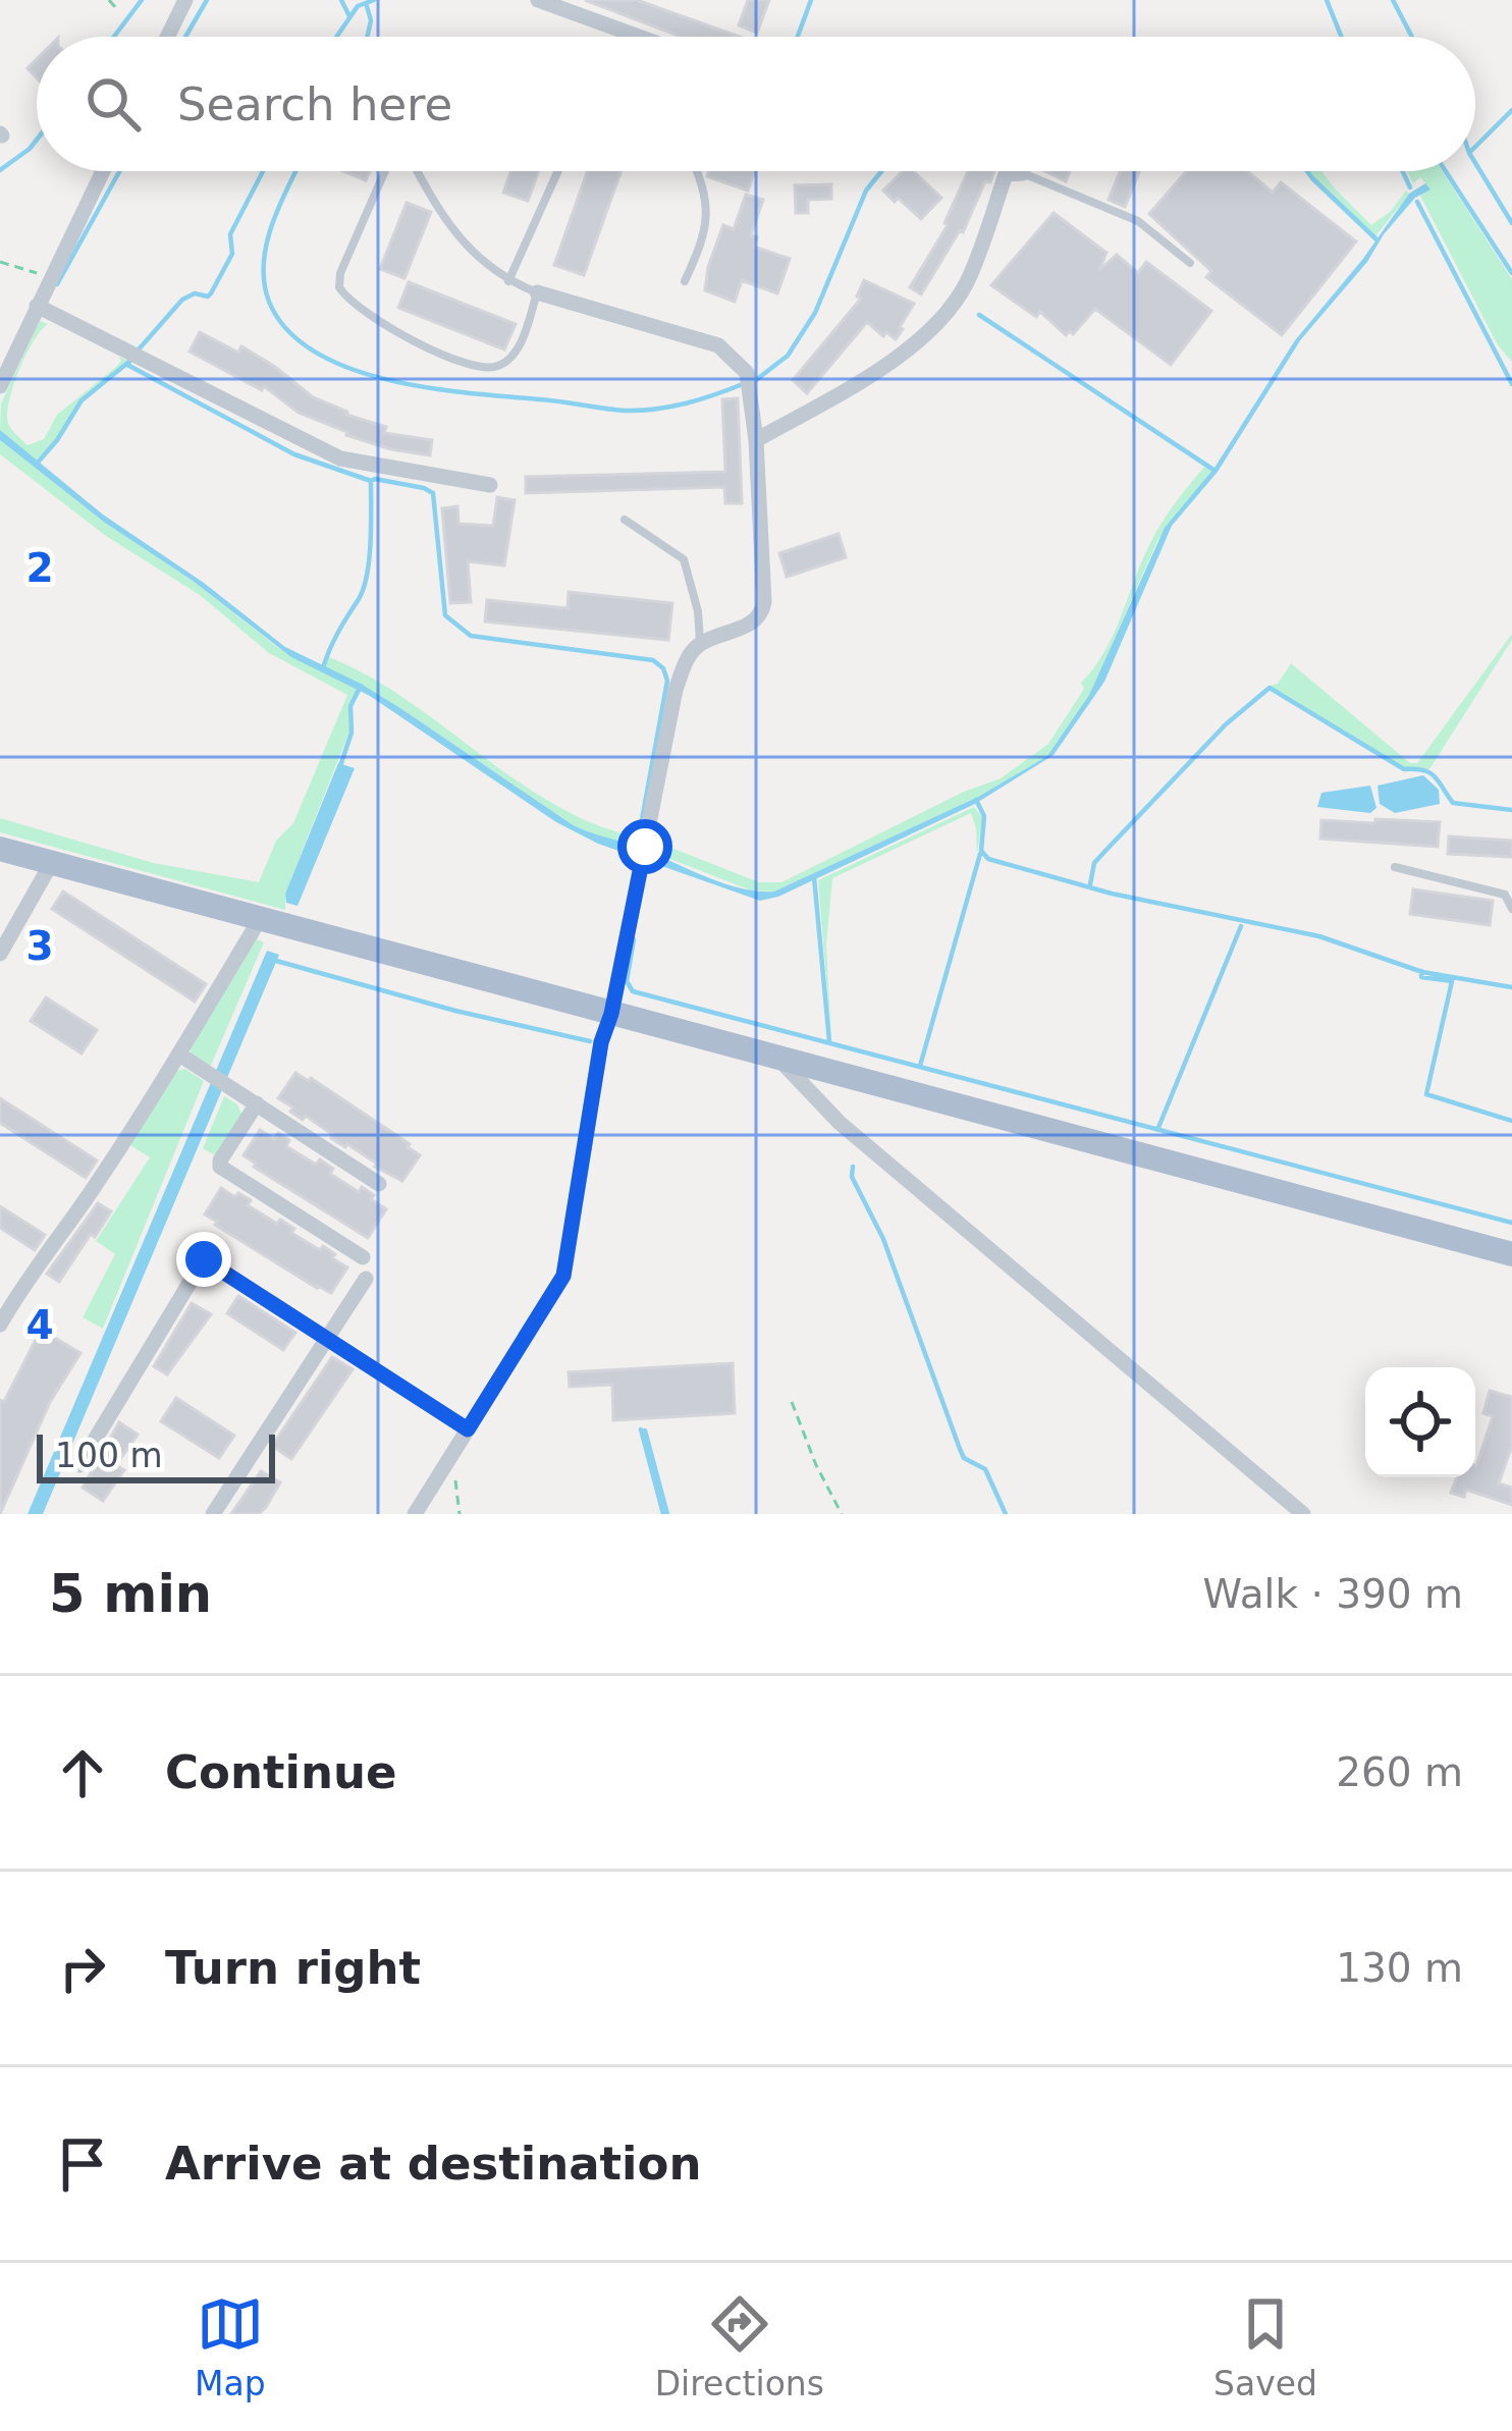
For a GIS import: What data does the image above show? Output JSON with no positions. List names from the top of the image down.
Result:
{
  "scale_bar": "100 m",
  "page": {
    "search": "Search here",
    "scale": "100 m",
    "heading": ["5 min", "Walk · 390 m"],
    "list": [
      ["Continue", "260 m"],
      ["Turn right", "130 m"],
      "Arrive at destination"
    ],
    "nav": ["Map", "Directions", "Saved"]
  },
  "grid": {
    "rows": ["2", "3", "4"]
  }
}
